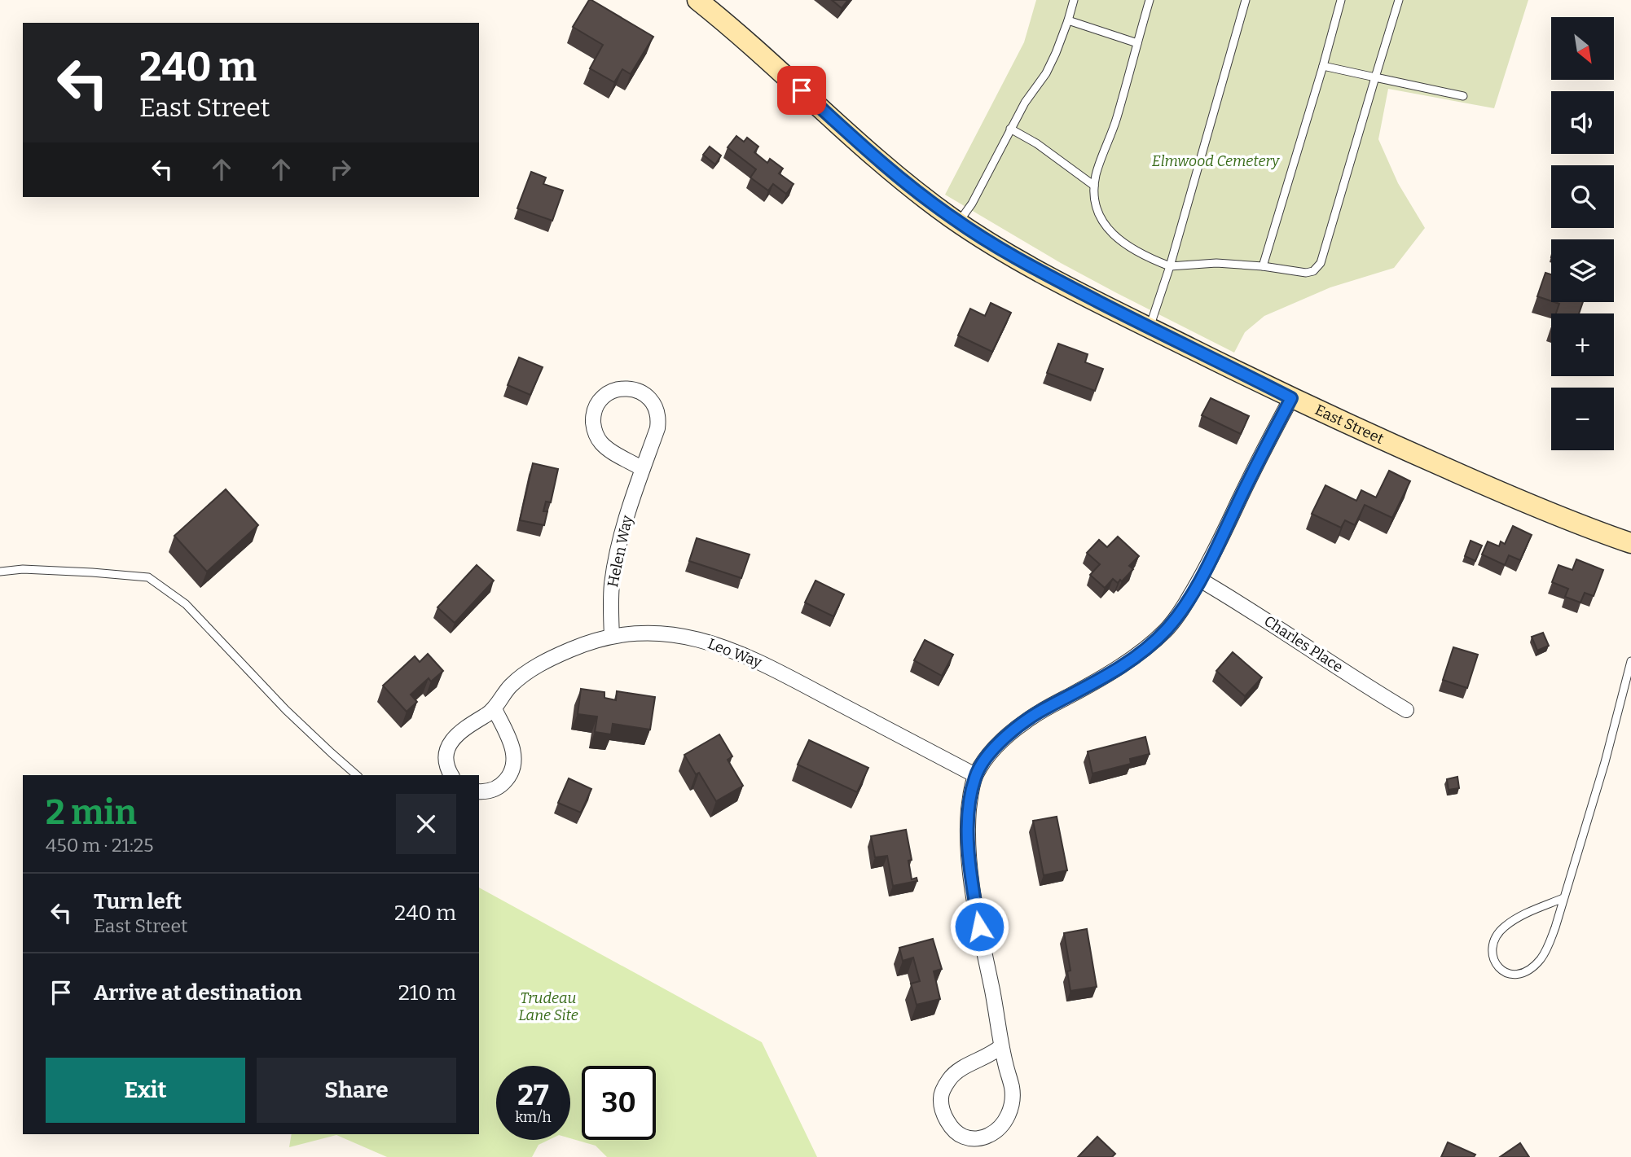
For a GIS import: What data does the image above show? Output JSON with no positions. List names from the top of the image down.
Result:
{
  "streets": {
    "street": [
      "East Street",
      "Helen Way",
      "Charles Place",
      "Leo Way"
    ]
  },
  "crossings": [
    ["Helen Way", "Leo Way"]
  ],
  "parks": ["Elmwood Cemetery", "Trudeau Lane Site"],
  "north": "bottom right",
  "page": {
    "map_buttons": ["+", "−"],
    "turn": ["240 m", "East Street"],
    "heading": ["2 min", "450 m · 21:25"],
    "list": [
      {
        "name": "Turn left",
        "note": "East Street",
        "value": "240 m"
      },
      {
        "name": "Arrive at destination",
        "value": "210 m"
      }
    ],
    "buttons": ["Exit", "Share"],
    "speed": "27 km/h",
    "limit": "30"
  }
}
